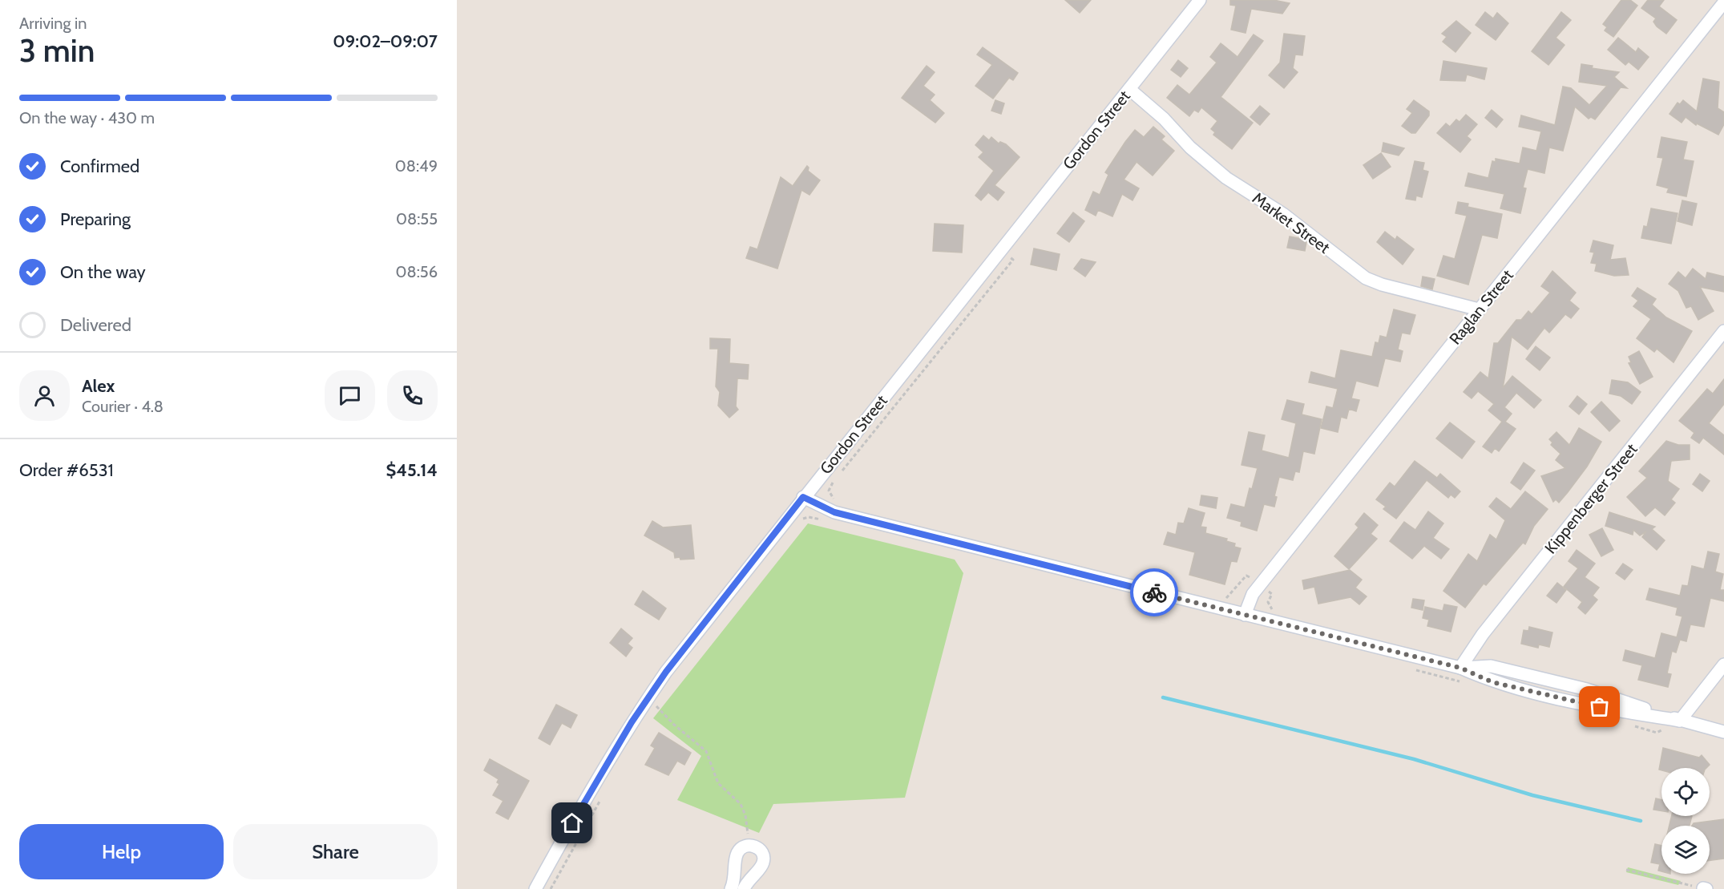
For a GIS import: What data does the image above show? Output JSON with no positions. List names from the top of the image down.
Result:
{
  "streets": {
    "street": [
      "Gordon Street",
      "Market Street",
      "Raglan Street",
      "Kippenberger Street"
    ]
  },
  "crossings": [
    ["Gordon Street", "Market Street"],
    ["Market Street", "Raglan Street"]
  ],
  "page": {
    "heading": ["3 min", "Arriving in", "09:02–09:07"],
    "panel": [
      "Alex",
      "Courier · 4.8",
      "Order #6531",
      "$45.14"
    ],
    "bar": "On the way · 430 m",
    "list": [
      ["Confirmed", "08:49"],
      ["Preparing", "08:55"],
      ["On the way", "08:56"],
      "Delivered"
    ],
    "buttons": ["Help", "Share"]
  }
}
